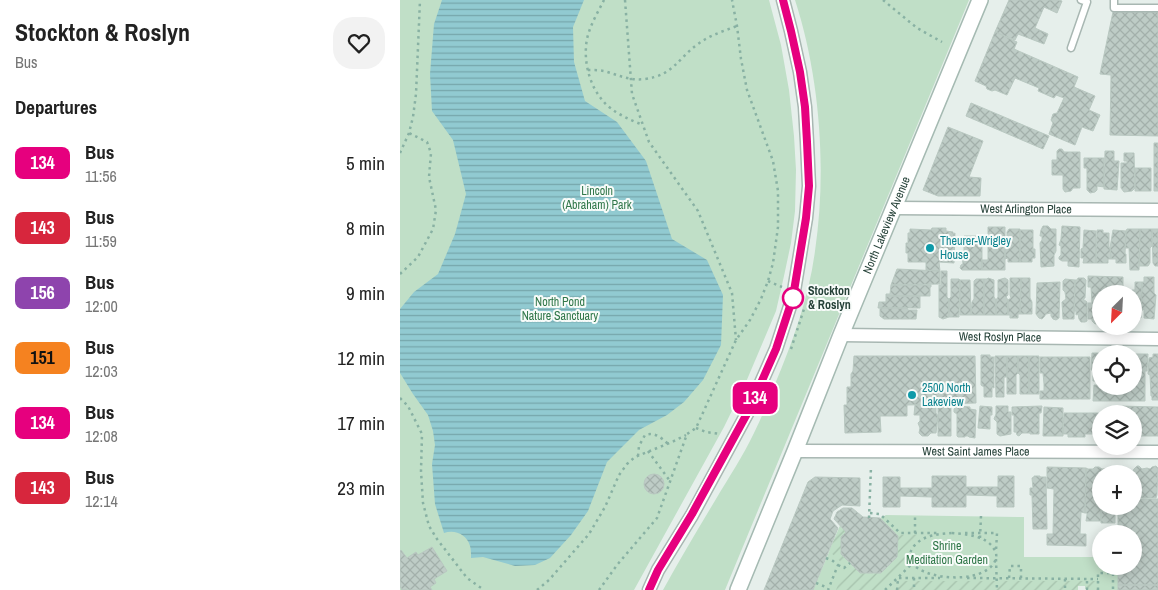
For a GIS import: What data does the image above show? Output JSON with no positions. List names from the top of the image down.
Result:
{
  "streets": {
    "main road": ["North Lakeview Avenue"],
    "street": ["West Arlington Place", "West Roslyn Place", "West Saint James Place"]
  },
  "crossings": [
    ["West Arlington Place", "North Lakeview Avenue"],
    ["North Lakeview Avenue", "West Roslyn Place"],
    ["North Lakeview Avenue", "West Saint James Place"]
  ],
  "parks": ["Lincoln (Abraham) Park", "North Pond Nature Sanctuary", "Shrine Meditation Garden"],
  "places": ["Theurer-Wrigley House", "Stockton & Roslyn", "2500 North Lakeview"],
  "lines": ["bus line 134"],
  "north": "bottom left",
  "page": {
    "heading": [
      ["Stockton & Roslyn", "Bus"],
      "Departures"
    ],
    "on_map": "134",
    "list": [
      {
        "mark": "134",
        "name": "Bus",
        "note": "11:56",
        "value": "5 min"
      },
      {
        "mark": "143",
        "name": "Bus",
        "note": "11:59",
        "value": "8 min"
      },
      {
        "mark": "156",
        "name": "Bus",
        "note": "12:00",
        "value": "9 min"
      },
      {
        "mark": "151",
        "name": "Bus",
        "note": "12:03",
        "value": "12 min"
      },
      {
        "mark": "134",
        "name": "Bus",
        "note": "12:08",
        "value": "17 min"
      },
      {
        "mark": "143",
        "name": "Bus",
        "note": "12:14",
        "value": "23 min"
      }
    ],
    "map_buttons": ["+", "−"]
  }
}
